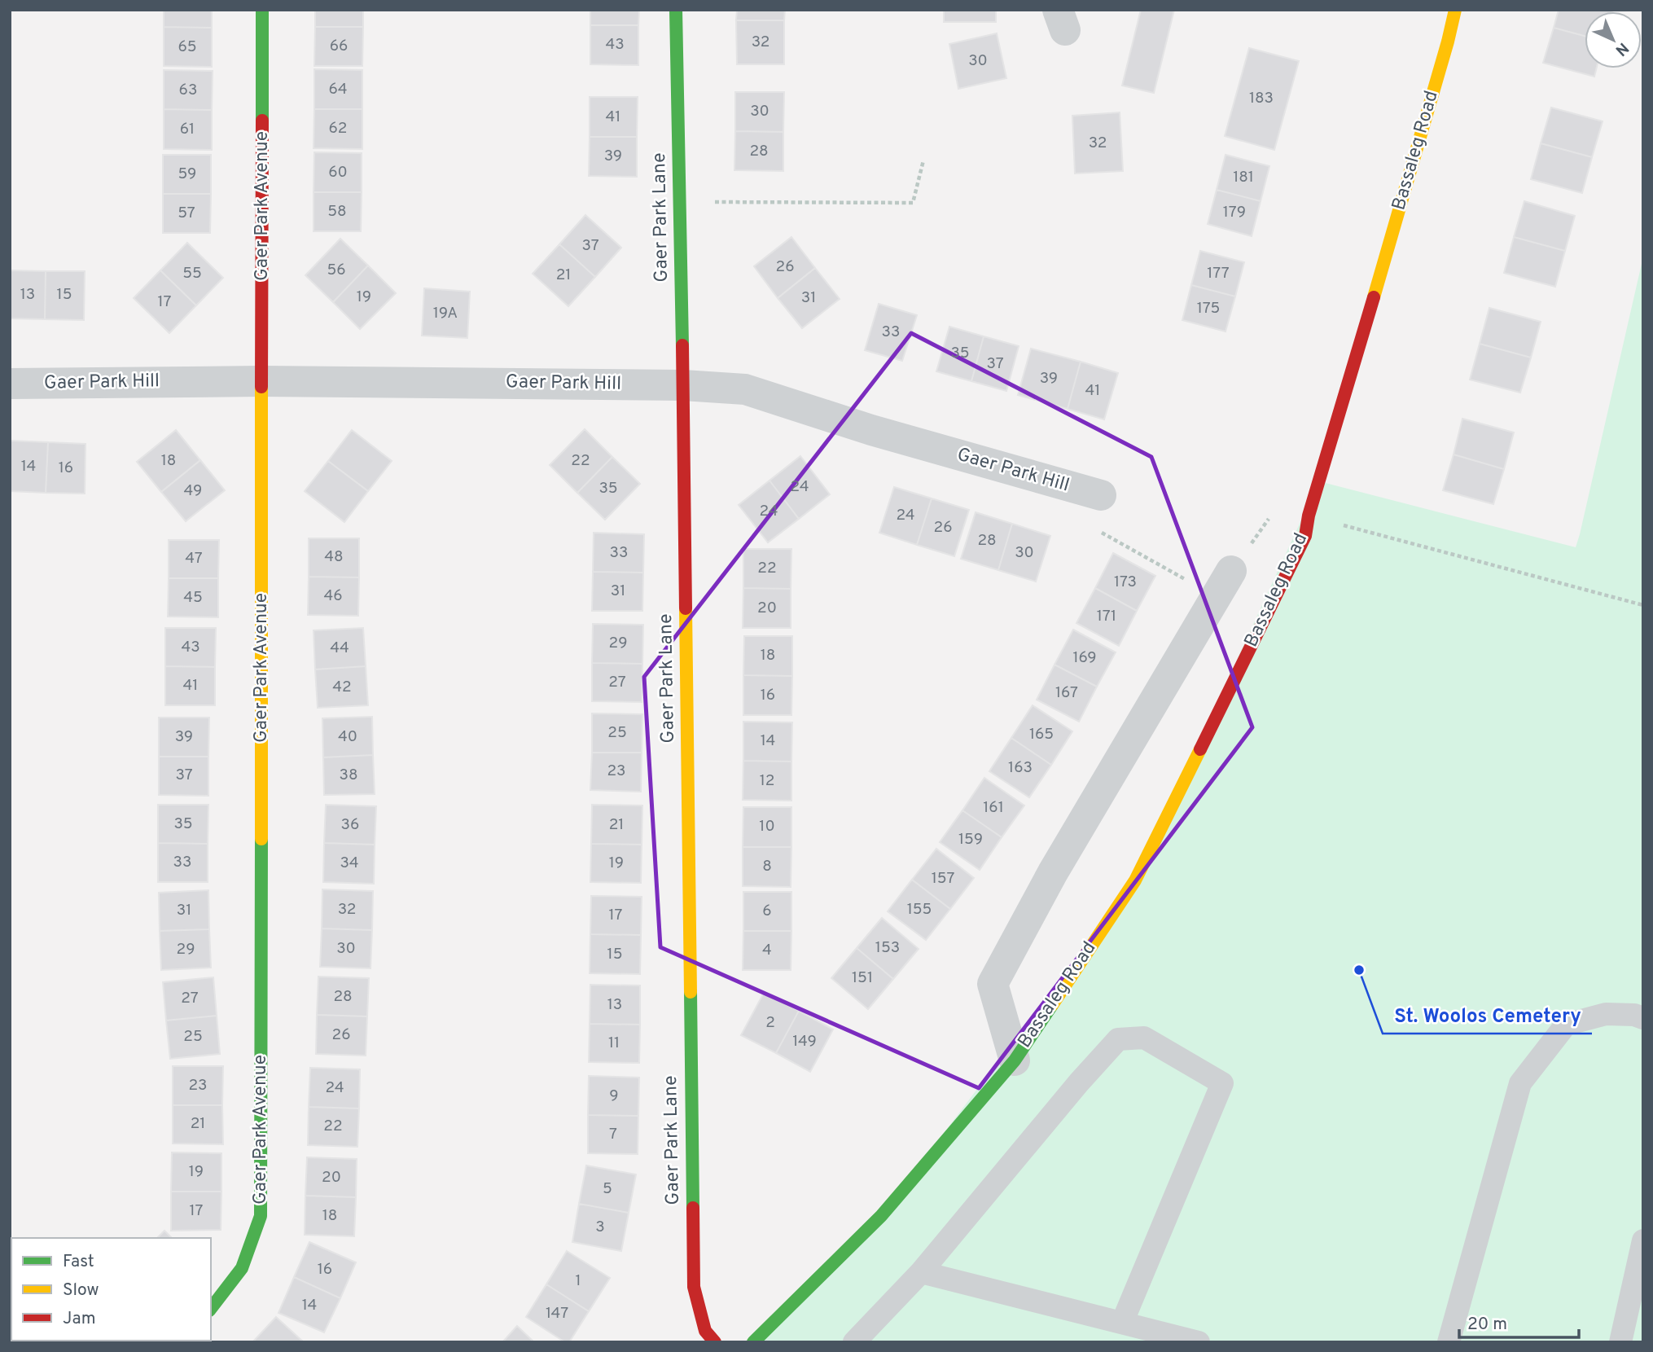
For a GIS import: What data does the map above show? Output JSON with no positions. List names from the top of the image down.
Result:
{
  "streets": {
    "street": [
      "Bassaleg Road",
      "Gaer Park Avenue",
      "Gaer Park Lane",
      "Gaer Park Hill"
    ]
  },
  "crossings": [
    ["Gaer Park Avenue", "Gaer Park Hill"],
    ["Gaer Park Lane", "Gaer Park Hill"]
  ],
  "places": ["St. Woolos Cemetery"],
  "house_numbers": [
    "32",
    "43",
    "66",
    "65",
    "30",
    "64",
    "63",
    "183",
    "30",
    "41",
    "62",
    "61",
    "32",
    "28",
    "39",
    "60",
    "59",
    "181",
    "58",
    "179",
    "57",
    "37",
    "26",
    "56",
    "55",
    "177",
    "21",
    "13",
    "15",
    "19",
    "31",
    "17",
    "175",
    "19A",
    "33",
    "35",
    "37",
    "39",
    "41",
    "18",
    "22",
    "14",
    "16",
    "24",
    "35",
    "49",
    "24",
    "24",
    "26",
    "28",
    "33",
    "30",
    "48",
    "47",
    "22",
    "173",
    "31",
    "46",
    "45",
    "20",
    "171",
    "29",
    "43",
    "44",
    "18",
    "169",
    "27",
    "41",
    "42",
    "167",
    "16",
    "25",
    "165",
    "39",
    "40",
    "14",
    "163",
    "23",
    "37",
    "38",
    "12",
    "161",
    "35",
    "36",
    "21",
    "10",
    "159",
    "33",
    "34",
    "19",
    "8",
    "157",
    "32",
    "155",
    "31",
    "6",
    "17",
    "153",
    "30",
    "29",
    "4",
    "15",
    "151",
    "28",
    "27",
    "13",
    "2",
    "26",
    "25",
    "149",
    "11",
    "23",
    "24",
    "9",
    "21",
    "22",
    "7",
    "19",
    "20",
    "5",
    "17",
    "18",
    "3",
    "16",
    "1",
    "14",
    "147"
  ],
  "legend": ["Fast", "Slow", "Jam"],
  "scale_bar": "20 m",
  "north": "bottom right"
}
